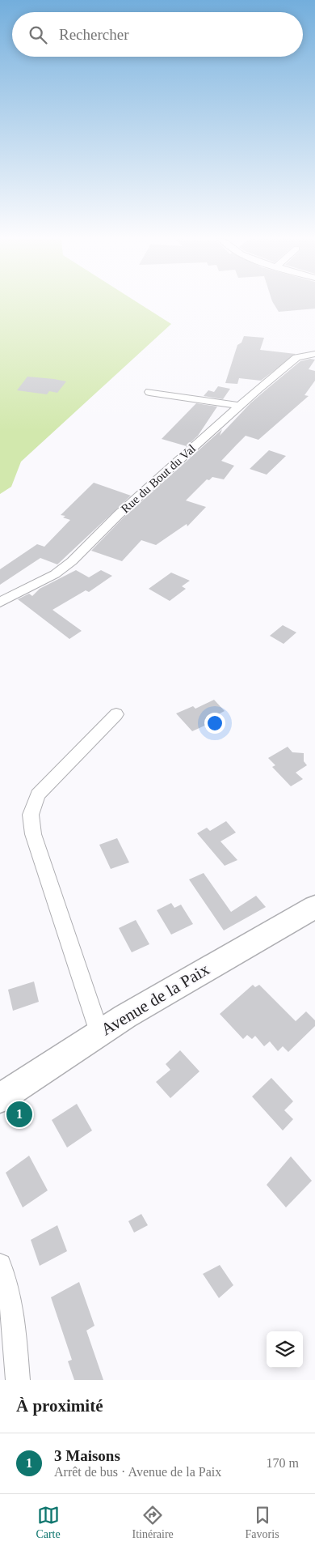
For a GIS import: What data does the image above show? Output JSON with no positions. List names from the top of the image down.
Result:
{
  "streets": {
    "main road": ["Avenue de la Paix"],
    "street": ["Rue du Bout du Val"]
  },
  "page": {
    "search": "Rechercher",
    "pins": "1",
    "heading": "À proximité",
    "list": [
      {
        "mark": "1",
        "name": "3 Maisons",
        "note": "Arrêt de bus · Avenue de la Paix",
        "value": "170 m"
      }
    ],
    "nav": ["Carte", "Itinéraire", "Favoris"]
  }
}
